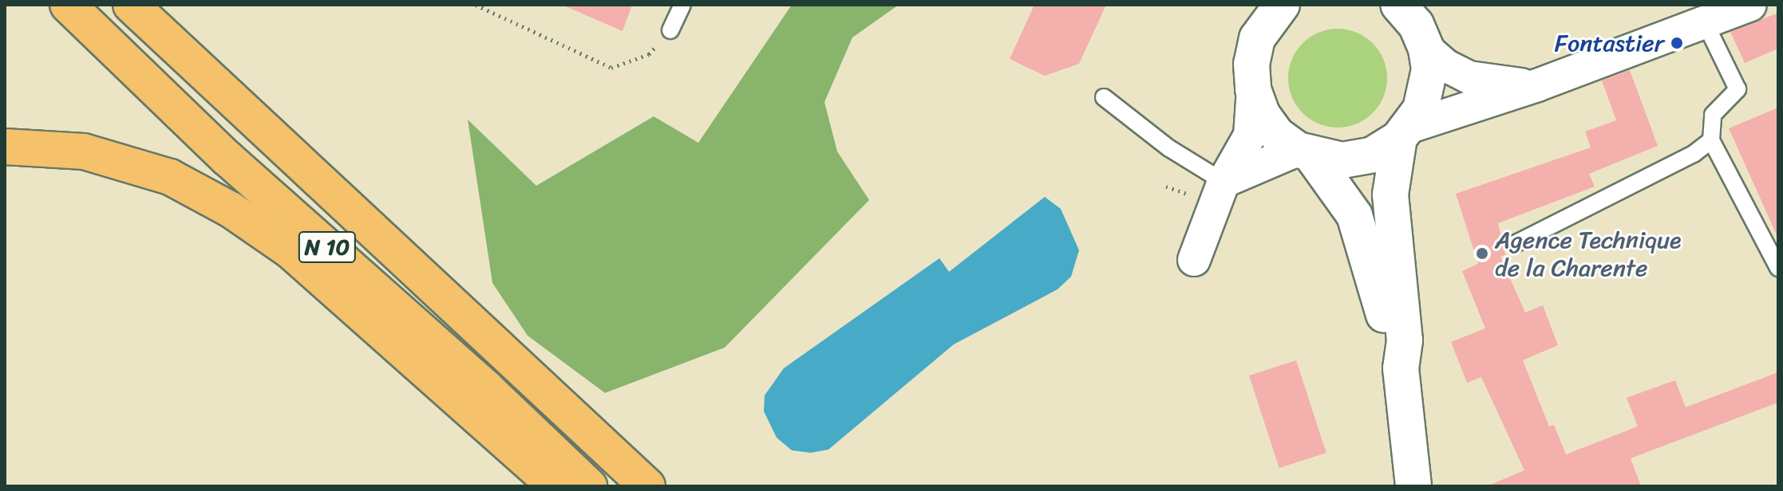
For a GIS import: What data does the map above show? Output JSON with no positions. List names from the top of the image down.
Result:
{
  "streets": {
    "highway": ["N 10"]
  },
  "places": ["Fontastier", "Agence Technique de la Charente"]
}
